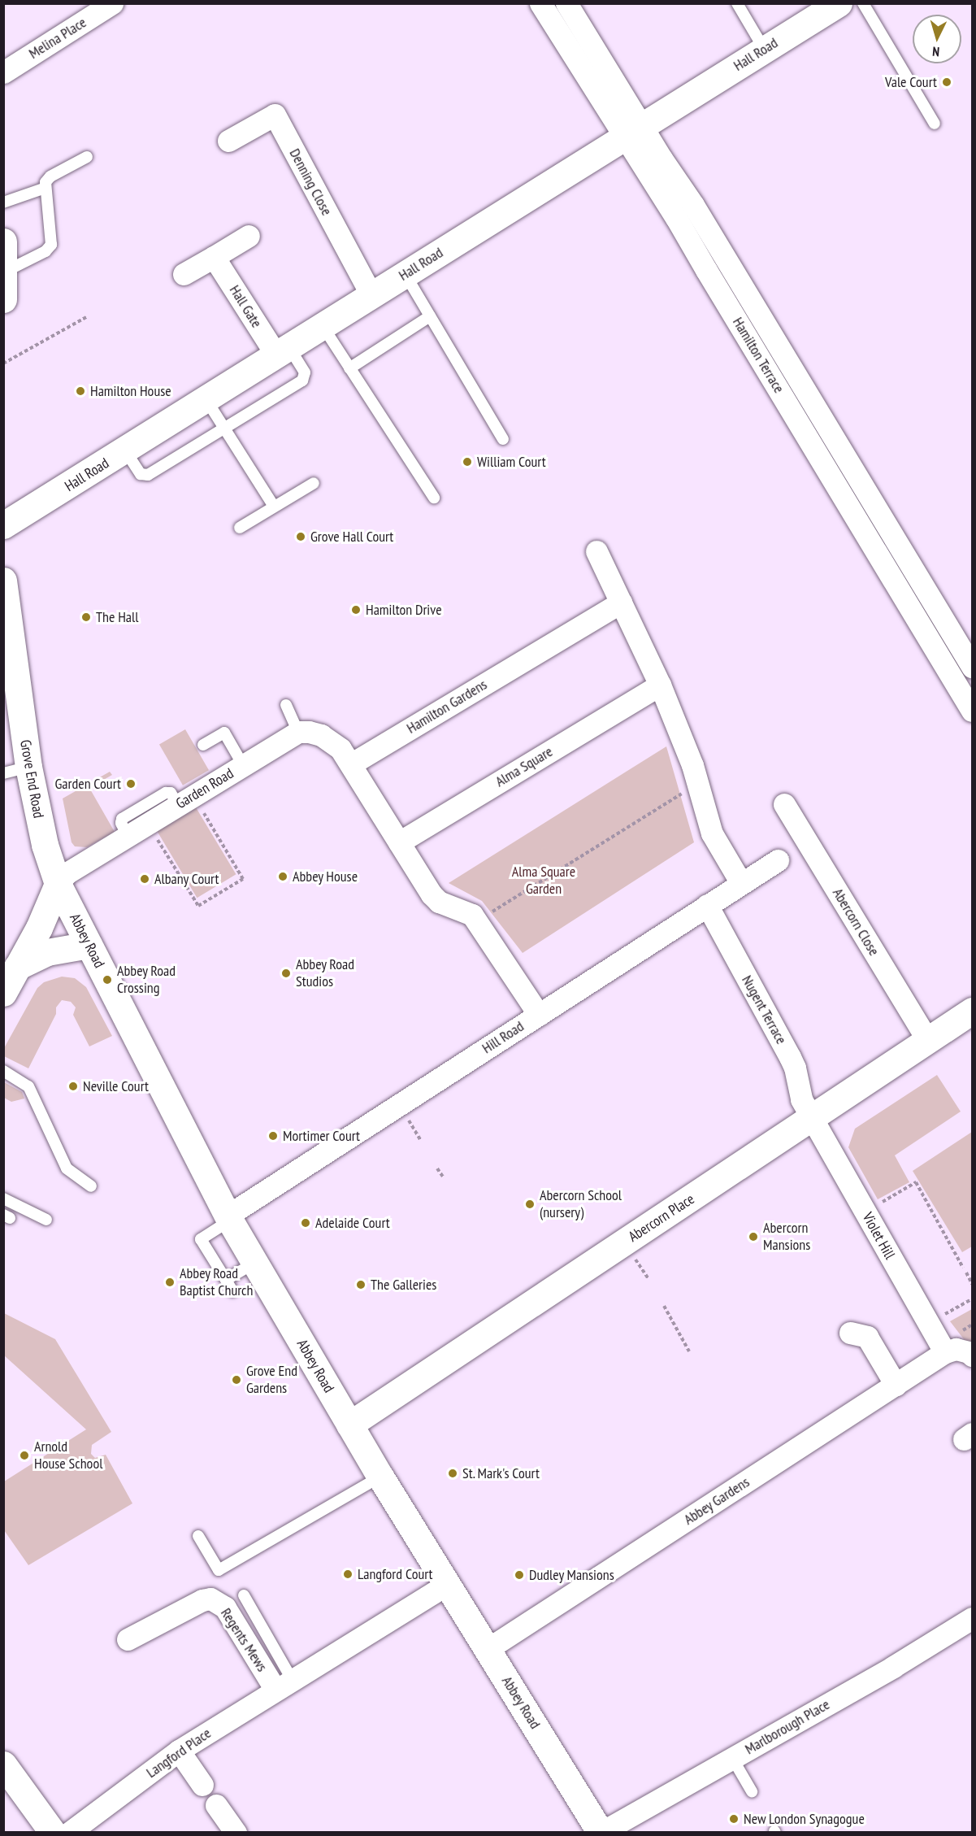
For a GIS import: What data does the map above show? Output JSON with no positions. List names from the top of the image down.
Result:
{
  "streets": {
    "street": [
      "Melina Place",
      "Hall Road",
      "Denning Close",
      "Hall Gate",
      "Hamilton Terrace",
      "Hamilton Gardens",
      "Alma Square",
      "Grove End Road",
      "Garden Road",
      "Abercorn Close",
      "Abbey Road",
      "Nugent Terrace",
      "Hill Road",
      "Abercorn Place",
      "Violet Hill",
      "Abbey Gardens",
      "Regents Mews",
      "Marlborough Place",
      "Langford Place"
    ]
  },
  "crossings": [
    ["Hall Road", "Denning Close"],
    ["Hall Road", "Hall Gate"],
    ["Hall Road", "Hamilton Terrace"],
    ["Grove End Road", "Garden Road"],
    ["Grove End Road", "Abbey Road"],
    ["Garden Road", "Abbey Road"],
    ["Abercorn Close", "Abercorn Place"],
    ["Abbey Road", "Hill Road"],
    ["Abbey Road", "Abercorn Place"],
    ["Abbey Road", "Abbey Gardens"],
    ["Abbey Road", "Marlborough Place"],
    ["Abbey Road", "Langford Place"],
    ["Nugent Terrace", "Hill Road"],
    ["Nugent Terrace", "Abercorn Place"],
    ["Nugent Terrace", "Violet Hill"],
    ["Abercorn Place", "Violet Hill"],
    ["Violet Hill", "Abbey Gardens"],
    ["Regents Mews", "Langford Place"]
  ],
  "parks": ["Alma Square Garden"],
  "places": [
    "Vale Court",
    "Hamilton House",
    "William Court",
    "Grove Hall Court",
    "Hamilton Drive",
    "The Hall",
    "Garden Court",
    "Abbey House",
    "Albany Court",
    "Abbey Road Studios",
    "Abbey Road Crossing",
    "Neville Court",
    "Mortimer Court",
    "Abercorn School (nursery)",
    "Adelaide Court",
    "Abercorn Mansions",
    "Abbey Road Baptist Church",
    "The Galleries",
    "Grove End Gardens",
    "Arnold House School",
    "St. Mark's Court",
    "Langford Court",
    "Dudley Mansions",
    "New London Synagogue"
  ],
  "north": "bottom"
}
